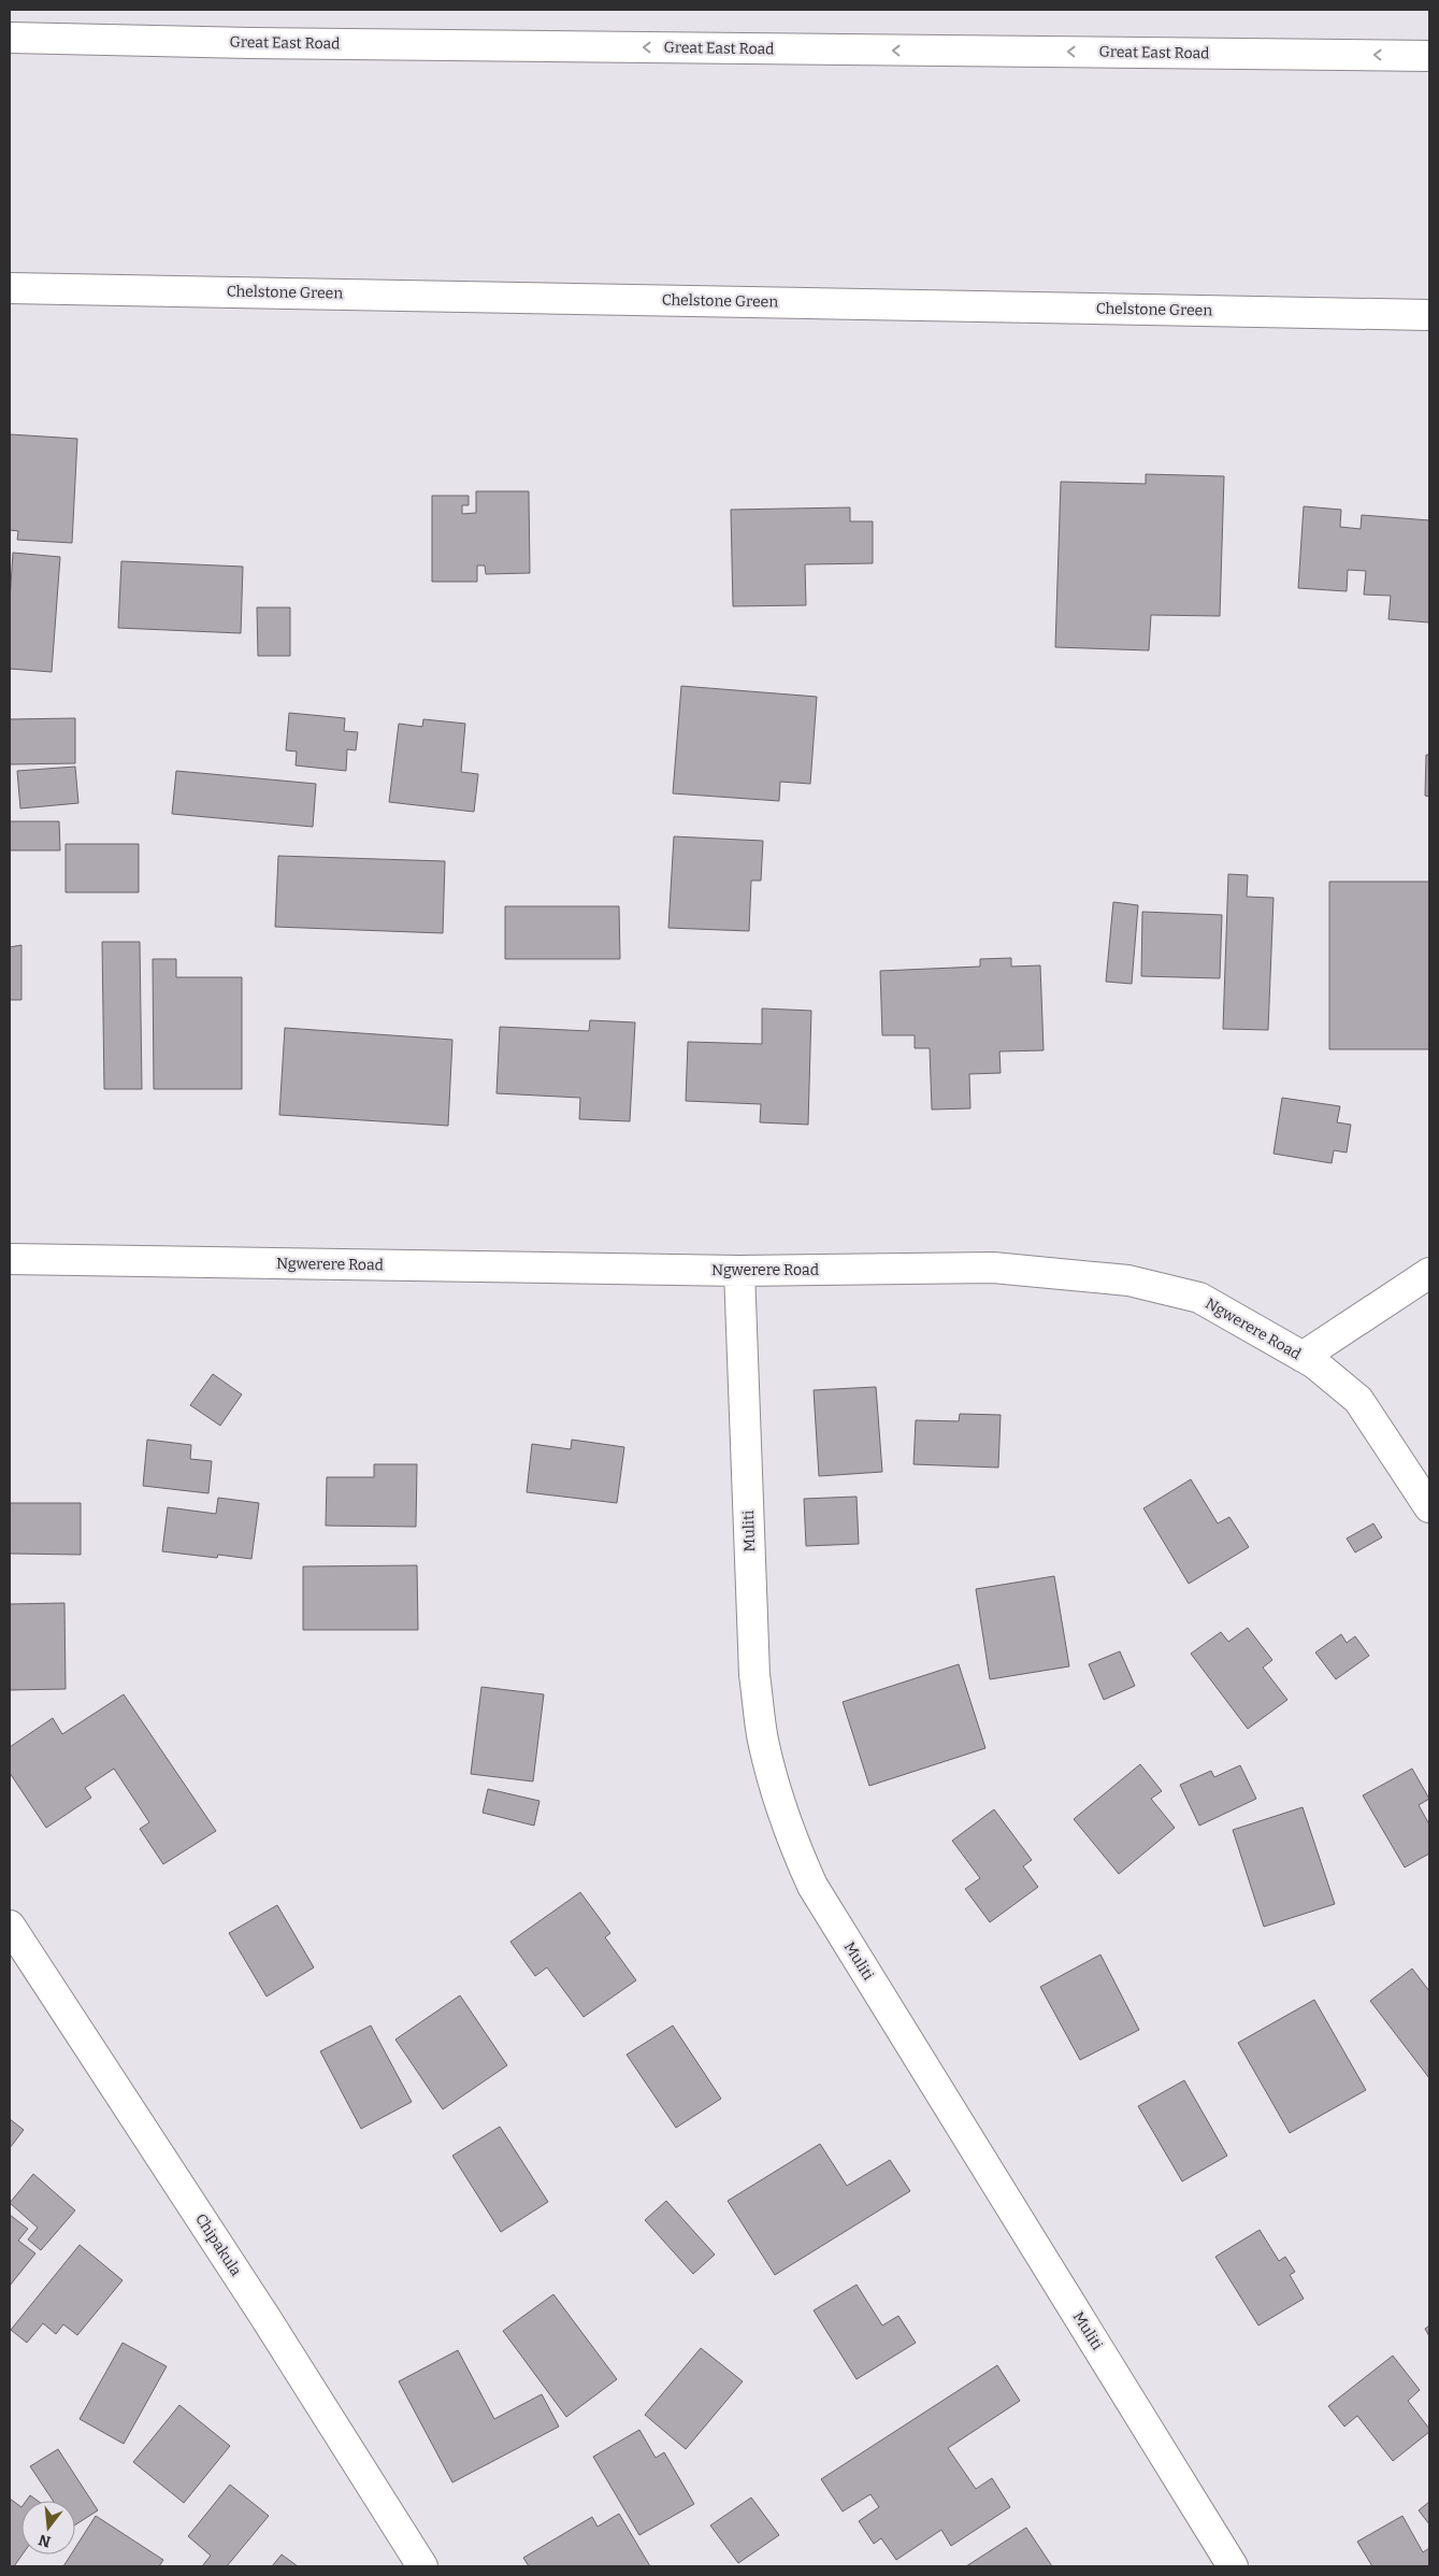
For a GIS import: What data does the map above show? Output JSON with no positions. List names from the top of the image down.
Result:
{
  "streets": {
    "street": [
      "Great East Road",
      "Chelstone Green",
      "Ngwerere Road",
      "Muliti",
      "Chipakula"
    ]
  },
  "crossings": [
    ["Ngwerere Road", "Muliti"]
  ],
  "one_way": ["Great East Road"],
  "north": "bottom"
}
